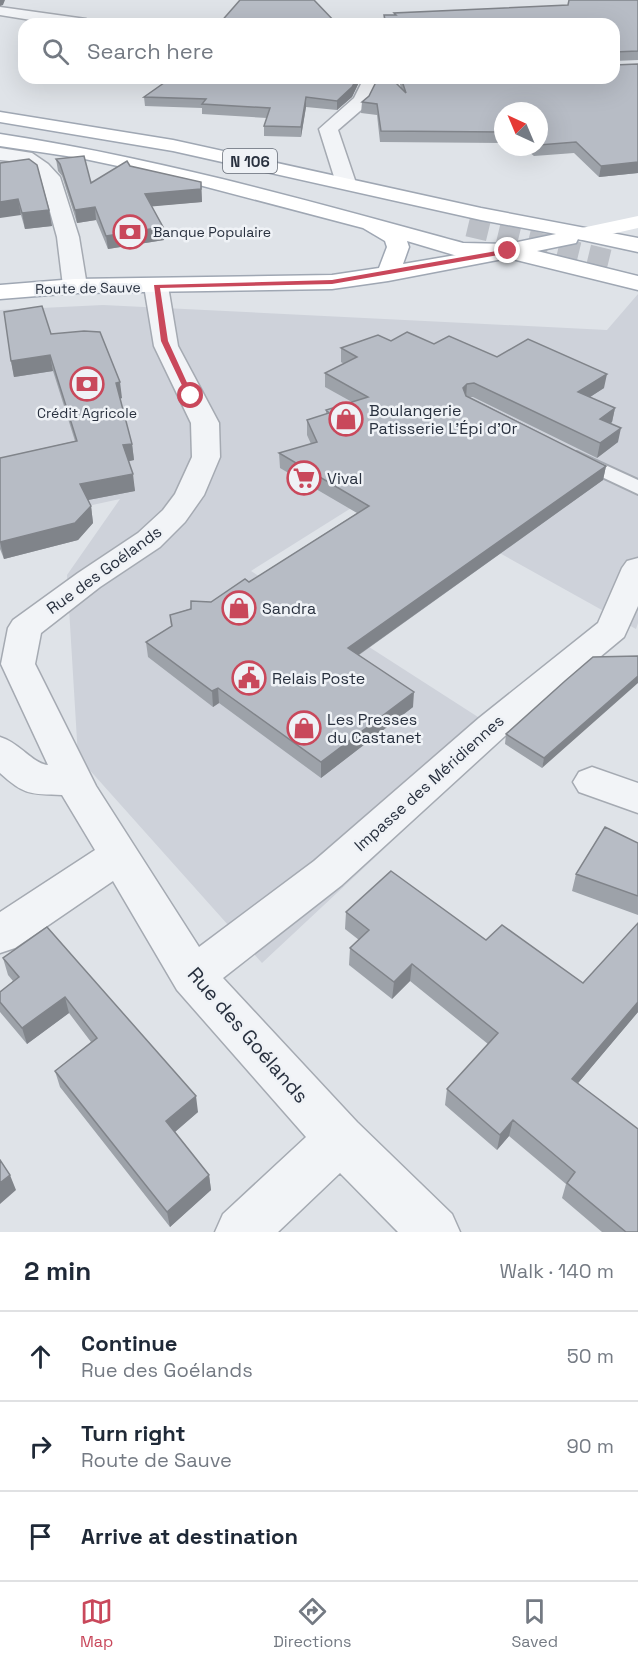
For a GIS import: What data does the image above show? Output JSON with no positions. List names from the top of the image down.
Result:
{
  "streets": {
    "main road": ["N 106", "Route de Sauve"],
    "street": ["Rue des Goélands", "Impasse des Méridiennes"]
  },
  "crossings": [
    ["N 106", "Route de Sauve"],
    ["Route de Sauve", "Rue des Goélands"],
    ["Rue des Goélands", "Impasse des Méridiennes"]
  ],
  "places": {
    "bank": ["Banque Populaire", "Crédit Agricole"],
    "shop": ["Boulangerie Patisserie L'Épi d'Or", "Sandra", "Les Presses du Castanet"],
    "supermarket": ["Vival"],
    "public building": ["Relais Poste"]
  },
  "north": "top left",
  "page": {
    "search": "Search here",
    "heading": ["2 min", "Walk · 140 m"],
    "list": [
      ["Continue", "Rue des Goélands", "50 m"],
      ["Turn right", "Route de Sauve", "90 m"],
      "Arrive at destination"
    ],
    "nav": ["Map", "Directions", "Saved"]
  }
}
